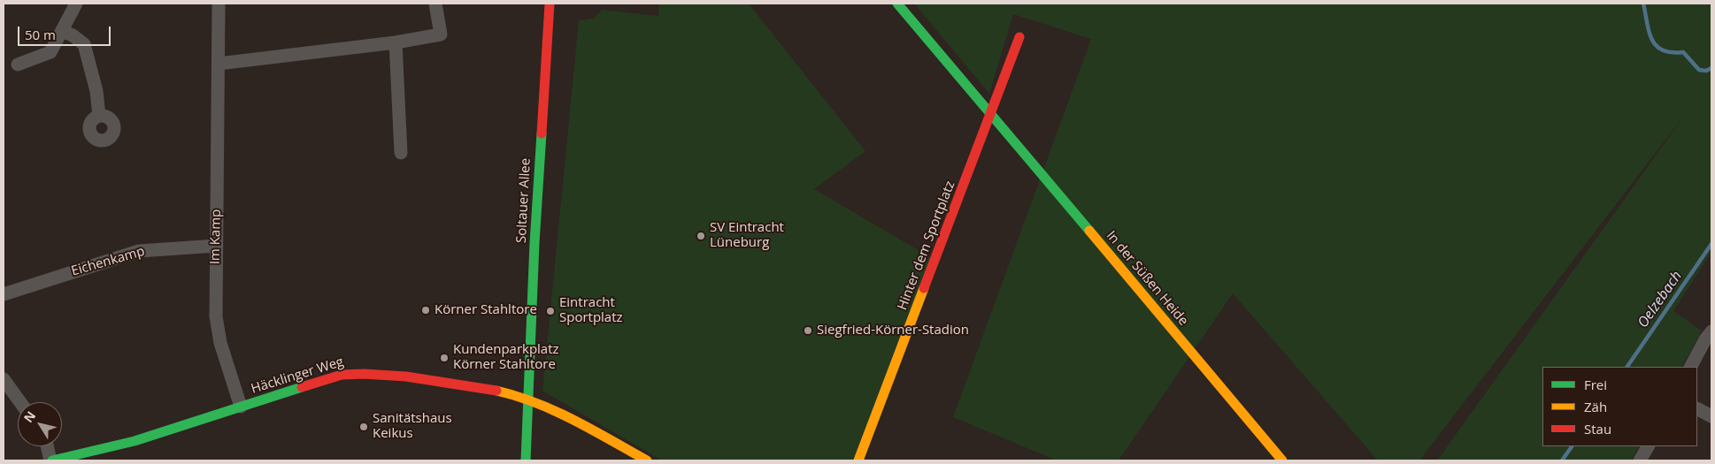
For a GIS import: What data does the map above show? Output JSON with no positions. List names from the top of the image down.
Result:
{
  "streets": {
    "street": [
      "Soltauer Allee",
      "Im Kamp",
      "Hinter dem Sportplatz",
      "Eichenkamp",
      "In der Süßen Heide",
      "Häcklinger Weg"
    ]
  },
  "crossings": [
    ["Soltauer Allee", "Häcklinger Weg"],
    ["Im Kamp", "Eichenkamp"],
    ["Im Kamp", "Häcklinger Weg"],
    ["Hinter dem Sportplatz", "In der Süßen Heide"]
  ],
  "water": ["Oelzebach"],
  "places": [
    "SV Eintracht Lüneburg",
    "Körner Stahltore",
    "Eintracht Sportplatz",
    "Siegfried-Körner-Stadion",
    "Kundenparkplatz Körner Stahltore",
    "Sanitätshaus Keikus"
  ],
  "legend": ["Frei", "Zäh", "Stau"],
  "scale_bar": "50 m",
  "north": "top left"
}
